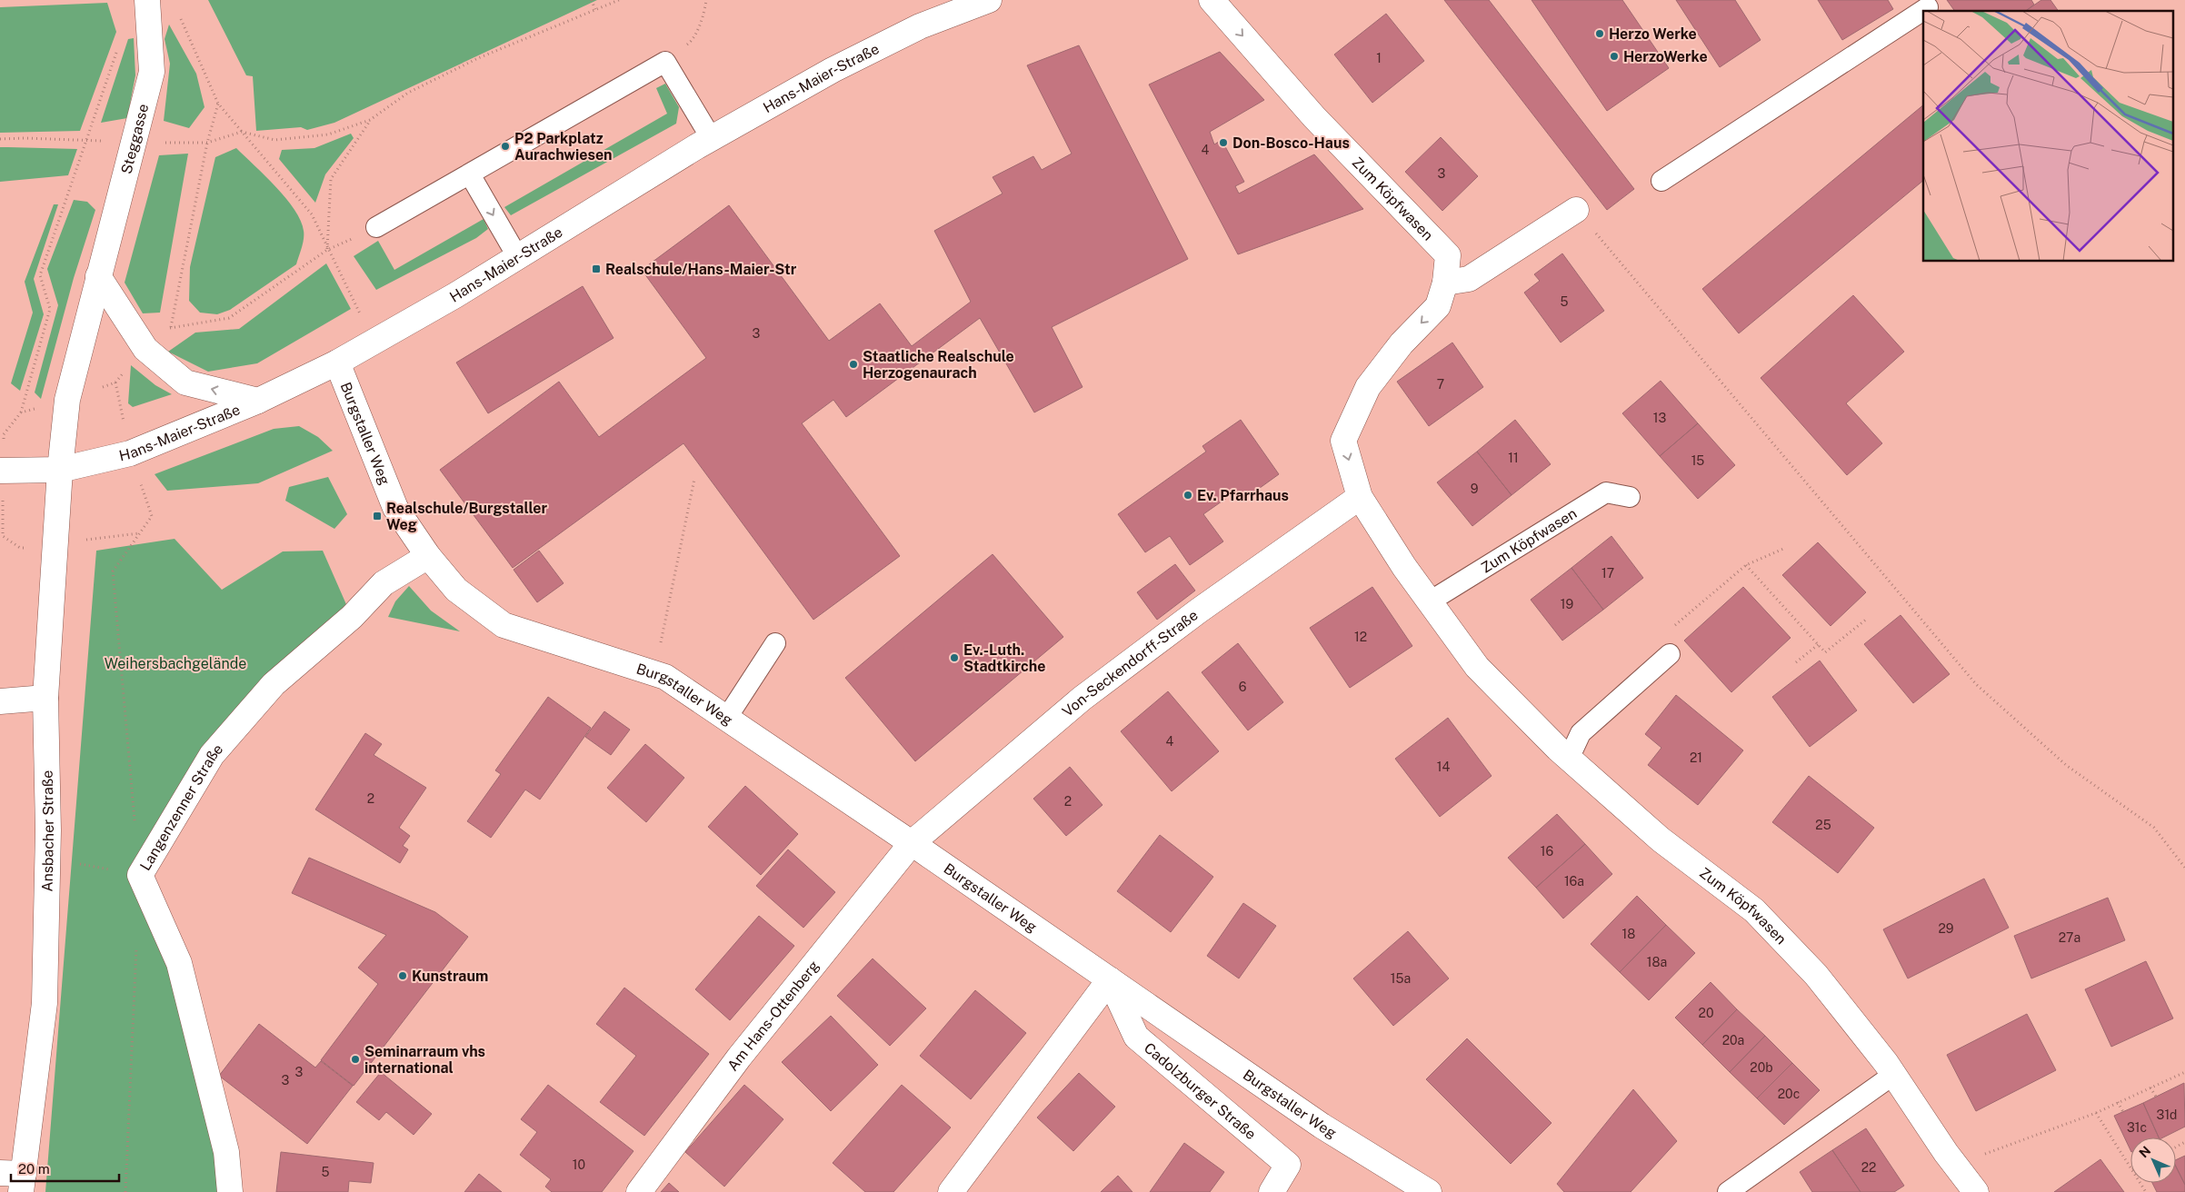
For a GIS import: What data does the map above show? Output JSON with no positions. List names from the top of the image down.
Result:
{
  "streets": {
    "street": [
      "Hans-Maier-Straße",
      "Steggasse",
      "Zum Köpfwasen",
      "Burgstaller Weg",
      "Von-Seckendorff-Straße",
      "Langenzenner Straße",
      "Ansbacher Straße",
      "Am Hans-Ottenberg",
      "Cadolzburger Straße"
    ]
  },
  "crossings": [
    ["Hans-Maier-Straße", "Steggasse"],
    ["Hans-Maier-Straße", "Burgstaller Weg"],
    ["Hans-Maier-Straße", "Ansbacher Straße"],
    ["Steggasse", "Ansbacher Straße"],
    ["Zum Köpfwasen", "Von-Seckendorff-Straße"],
    ["Burgstaller Weg", "Von-Seckendorff-Straße"],
    ["Burgstaller Weg", "Langenzenner Straße"],
    ["Burgstaller Weg", "Am Hans-Ottenberg"],
    ["Burgstaller Weg", "Cadolzburger Straße"],
    ["Von-Seckendorff-Straße", "Am Hans-Ottenberg"]
  ],
  "parks": ["Weihersbachgelände"],
  "places": {
    "other": [
      "Herzo Werke",
      "HerzoWerke",
      "Don-Bosco-Haus",
      "P2 Parkplatz Aurachwiesen",
      "Staatliche Realschule Herzogenaurach",
      "Ev. Pfarrhaus",
      "Ev.-Luth. Stadtkirche",
      "Kunstraum",
      "Seminarraum vhs international"
    ],
    "transit": ["Realschule/Hans-Maier-Str", "Realschule/Burgstaller Weg"]
  },
  "house_numbers": [
    "1",
    "4",
    "3",
    "5",
    "3",
    "7",
    "13",
    "11",
    "15",
    "9",
    "17",
    "19",
    "12",
    "6",
    "4",
    "21",
    "14",
    "2",
    "2",
    "25",
    "16",
    "16a",
    "29",
    "18",
    "27a",
    "18a",
    "15a",
    "20",
    "20a",
    "20b",
    "3",
    "3",
    "20c",
    "31d",
    "31c",
    "10",
    "22",
    "5"
  ],
  "scale_bar": "20 m",
  "north": "top left"
}
